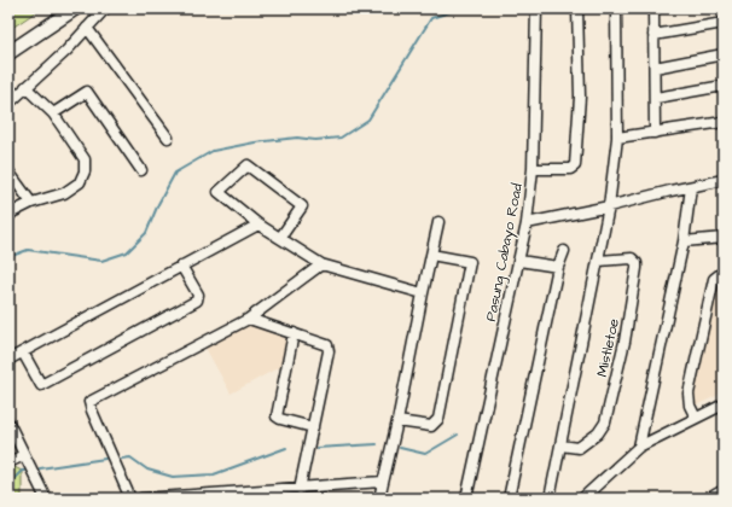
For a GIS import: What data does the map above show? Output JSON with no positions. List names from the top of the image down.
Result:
{
  "streets": {
    "street": ["Pasung Cabayo Road", "Mistletoe"]
  }
}
